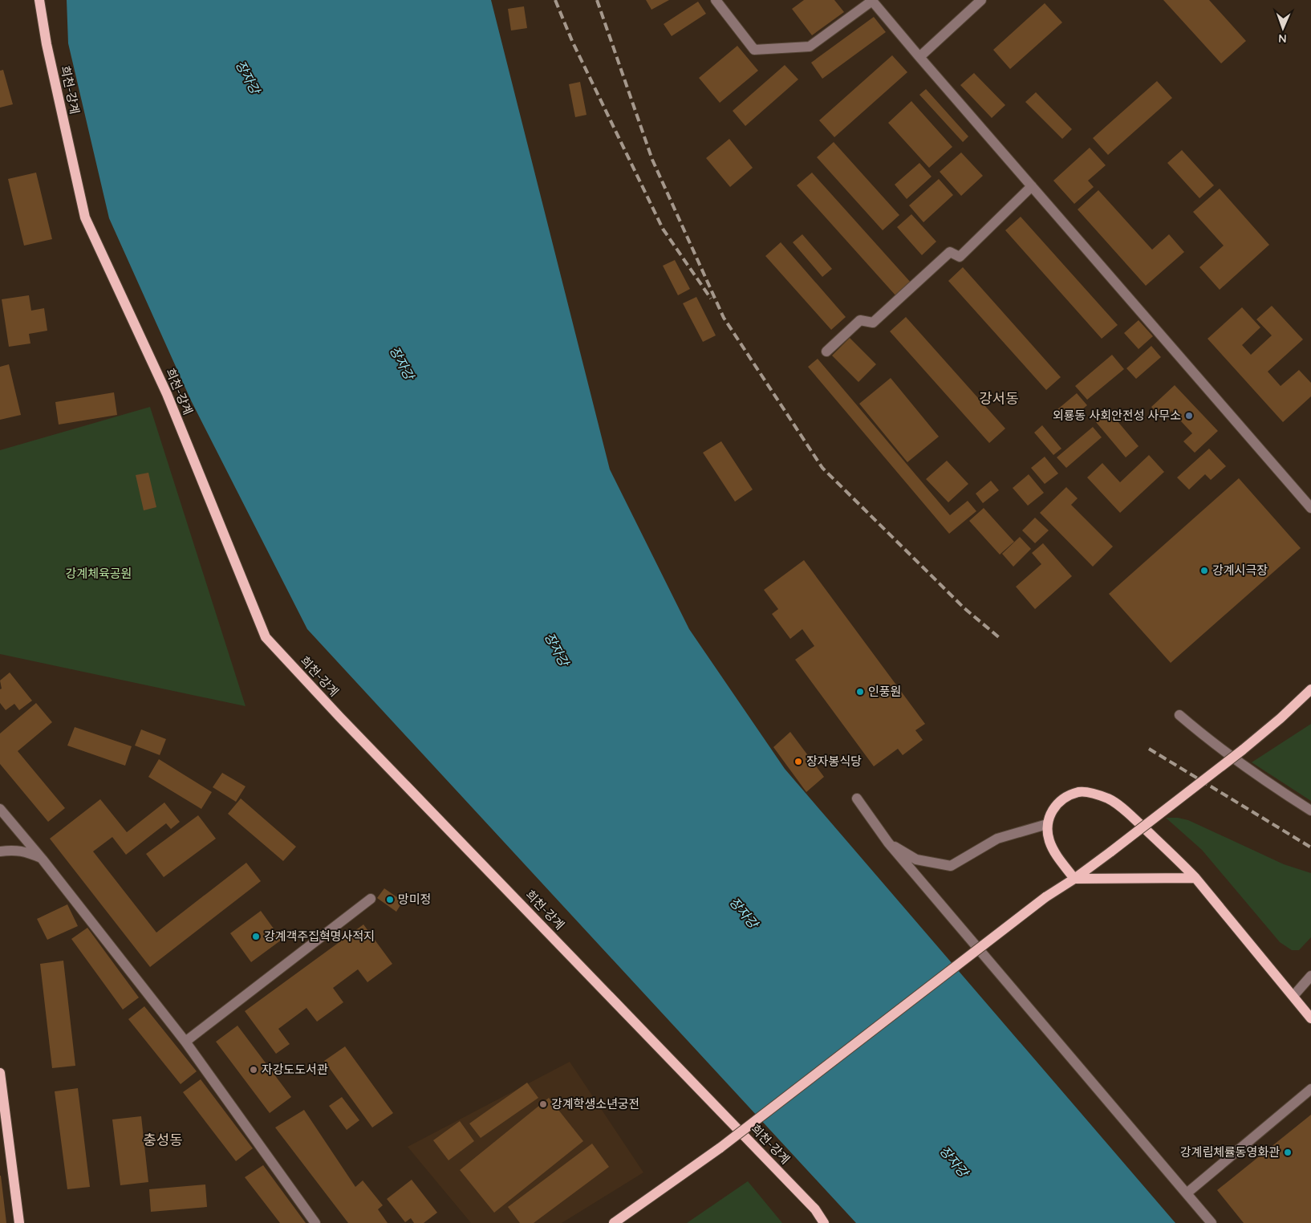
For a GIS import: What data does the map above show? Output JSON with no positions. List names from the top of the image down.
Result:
{
  "streets": {
    "main road": ["희천-강계"]
  },
  "districts": ["강서동", "충성동"],
  "water": ["장자강"],
  "parks": ["강계체육공원"],
  "places": [
    "외룡동 사회안전성 사무소",
    "강계시극장",
    "인풍원",
    "장자봉식당",
    "망미정",
    "강계객주집혁명사적지",
    "자강도도서관",
    "강계학생소년궁전",
    "강계립체률동영화관"
  ],
  "north": "bottom"
}
